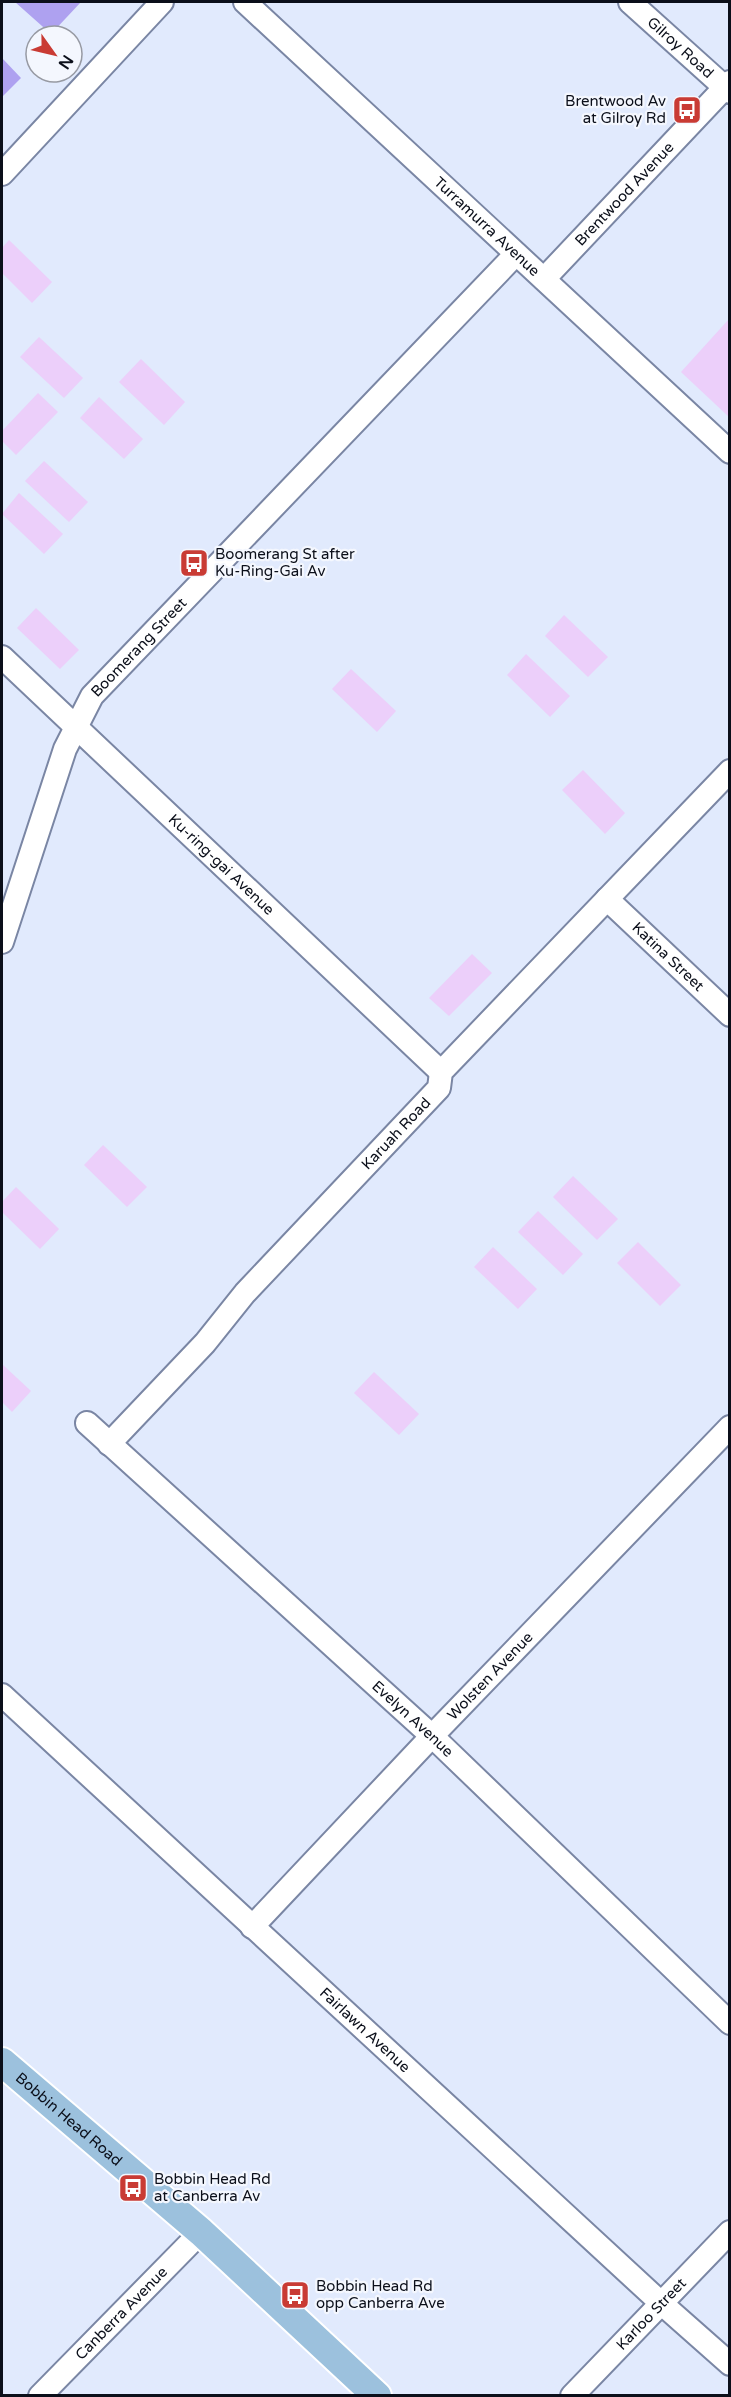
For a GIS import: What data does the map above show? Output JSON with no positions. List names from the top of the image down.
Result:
{
  "streets": {
    "main road": ["Bobbin Head Road"],
    "street": [
      "Gilroy Road",
      "Brentwood Avenue",
      "Turramurra Avenue",
      "Boomerang Street",
      "Ku-ring-gai Avenue",
      "Katina Street",
      "Karuah Road",
      "Wolsten Avenue",
      "Evelyn Avenue",
      "Fairlawn Avenue",
      "Canberra Avenue",
      "Karloo Street"
    ]
  },
  "crossings": [
    ["Gilroy Road", "Brentwood Avenue"],
    ["Brentwood Avenue", "Turramurra Avenue"],
    ["Turramurra Avenue", "Boomerang Street"],
    ["Boomerang Street", "Ku-ring-gai Avenue"],
    ["Ku-ring-gai Avenue", "Karuah Road"],
    ["Katina Street", "Karuah Road"],
    ["Karuah Road", "Evelyn Avenue"],
    ["Wolsten Avenue", "Evelyn Avenue"],
    ["Wolsten Avenue", "Fairlawn Avenue"],
    ["Fairlawn Avenue", "Karloo Street"],
    ["Bobbin Head Road", "Canberra Avenue"]
  ],
  "places": {
    "bus stop": [
      "Brentwood Av at Gilroy Rd",
      "Boomerang St after Ku-Ring-Gai Av",
      "Bobbin Head Rd at Canberra Av",
      "Bobbin Head Rd opp Canberra Ave"
    ]
  },
  "north": "bottom right"
}
